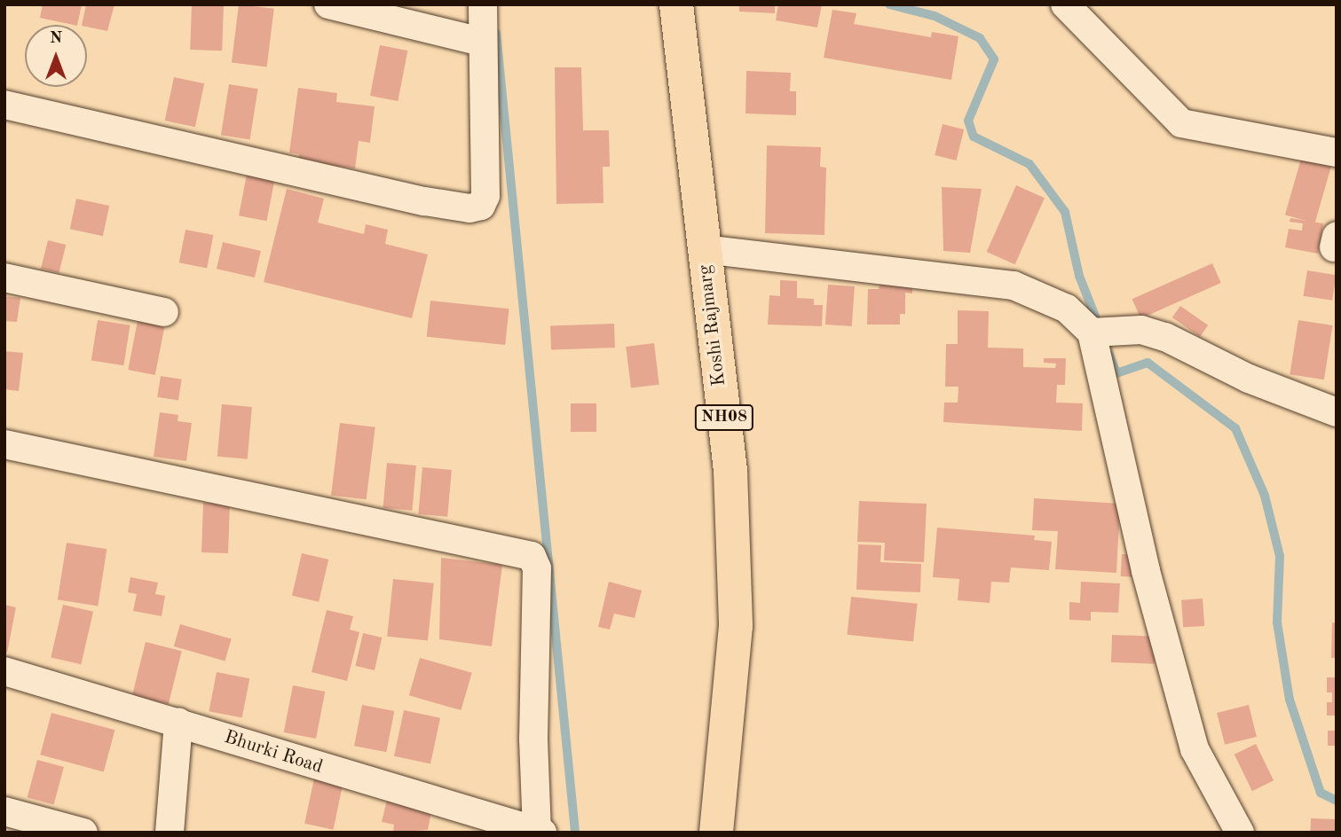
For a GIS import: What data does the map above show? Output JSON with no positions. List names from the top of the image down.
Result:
{
  "streets": {
    "main road": ["Koshi Rajmarg", "NH08"],
    "street": ["Bhurki Road"]
  },
  "north": "top"
}
